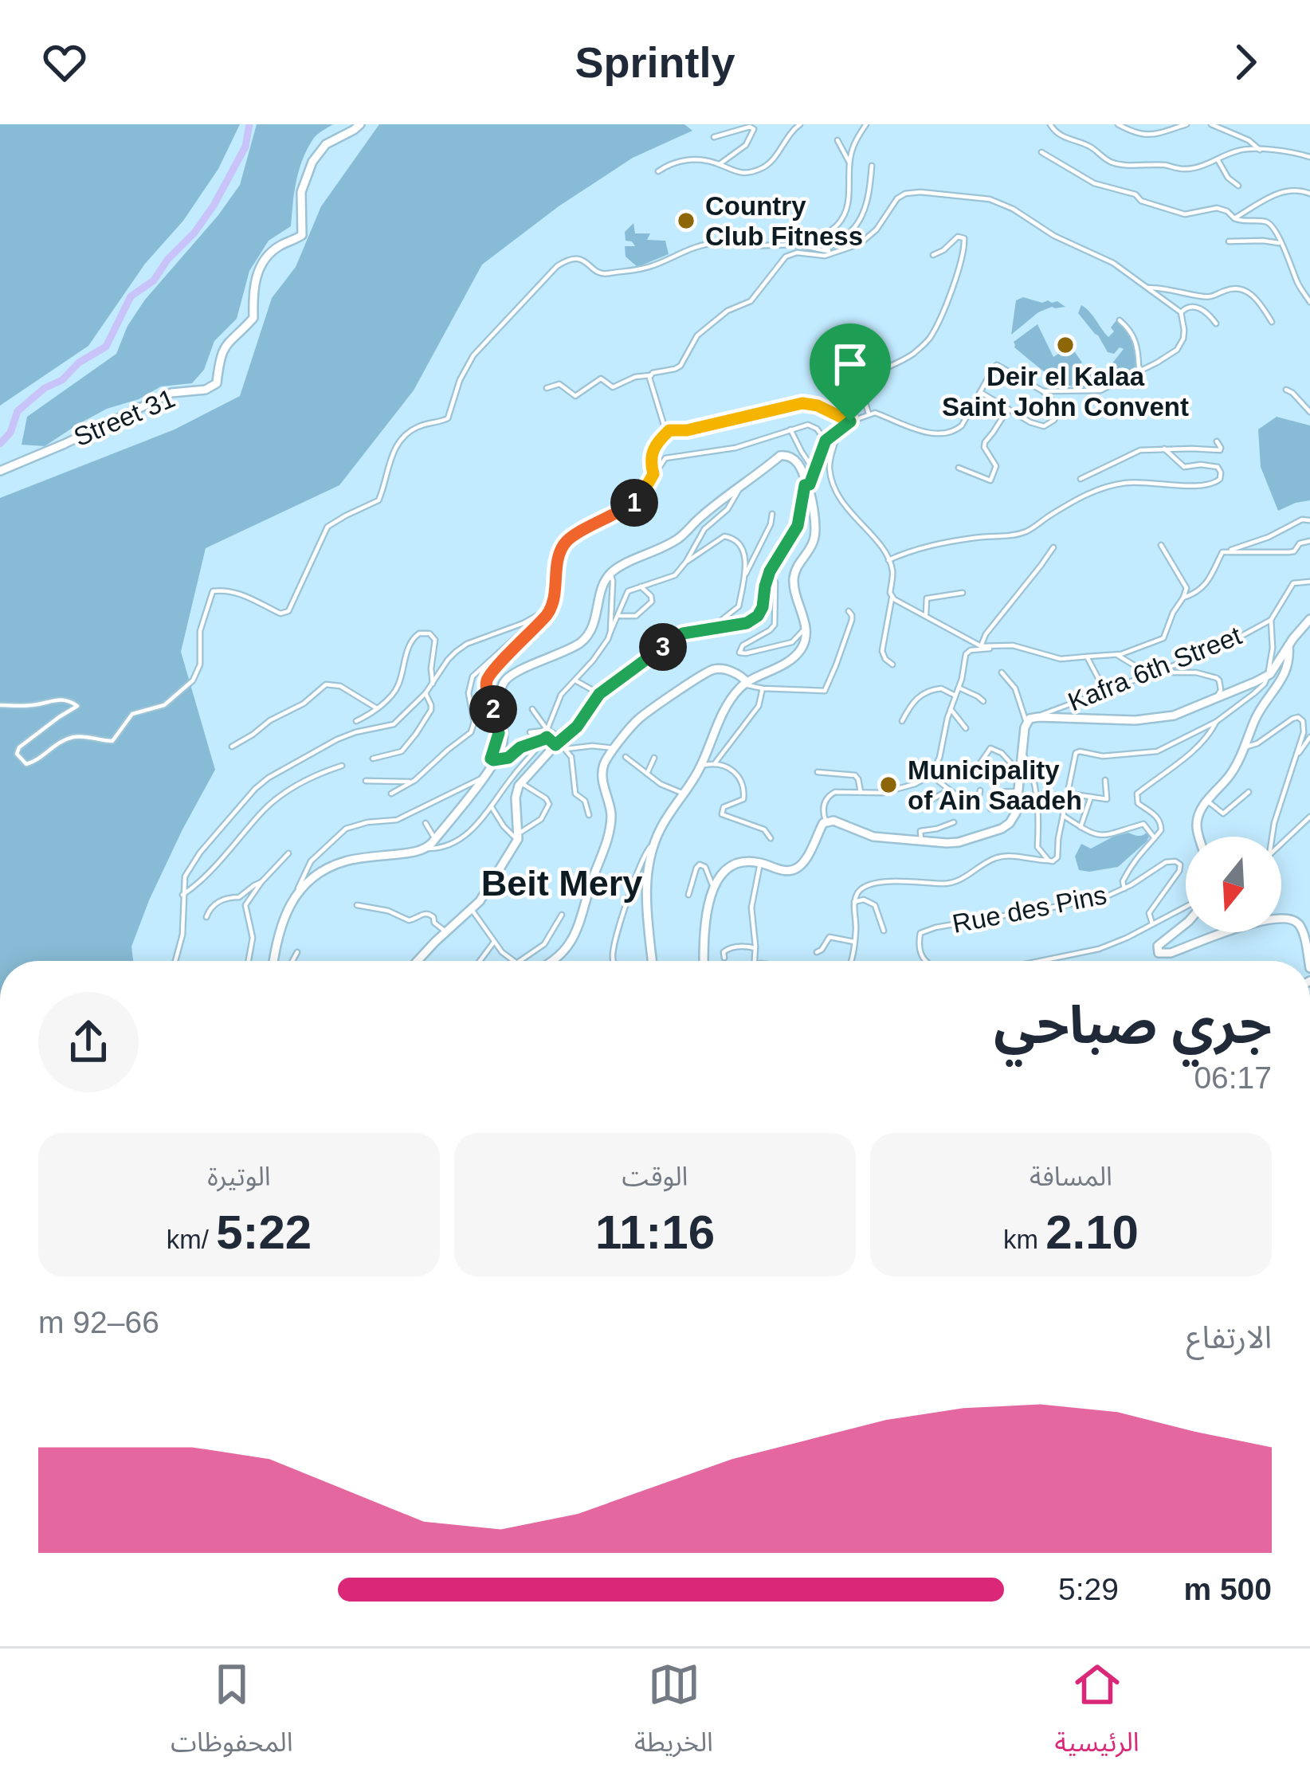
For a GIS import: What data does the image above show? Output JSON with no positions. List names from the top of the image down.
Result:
{
  "streets": {
    "street": ["Street 31", "Kafra 6th Street", "Rue des Pins"]
  },
  "districts": ["Beit Mery"],
  "places": ["Country Club Fitness", "Deir el Kalaa Saint John Convent", "Municipality of Ain Saadeh"],
  "north": "bottom",
  "page": {
    "header": "Sprintly",
    "pins": ["1", "3", "2"],
    "heading": ["جري صباحي", "06:17"],
    "stats": [
      ["المسافة", "2.10 km"],
      ["الوقت", "11:16"],
      ["الوتيرة", "5:22 /km"]
    ],
    "chart": ["الارتفاع", "66–92 m"],
    "list": [
      {
        "name": "500 m",
        "note": "5:29"
      }
    ],
    "tabs": ["الرئيسية", "الخريطة", "المحفوظات"]
  }
}
